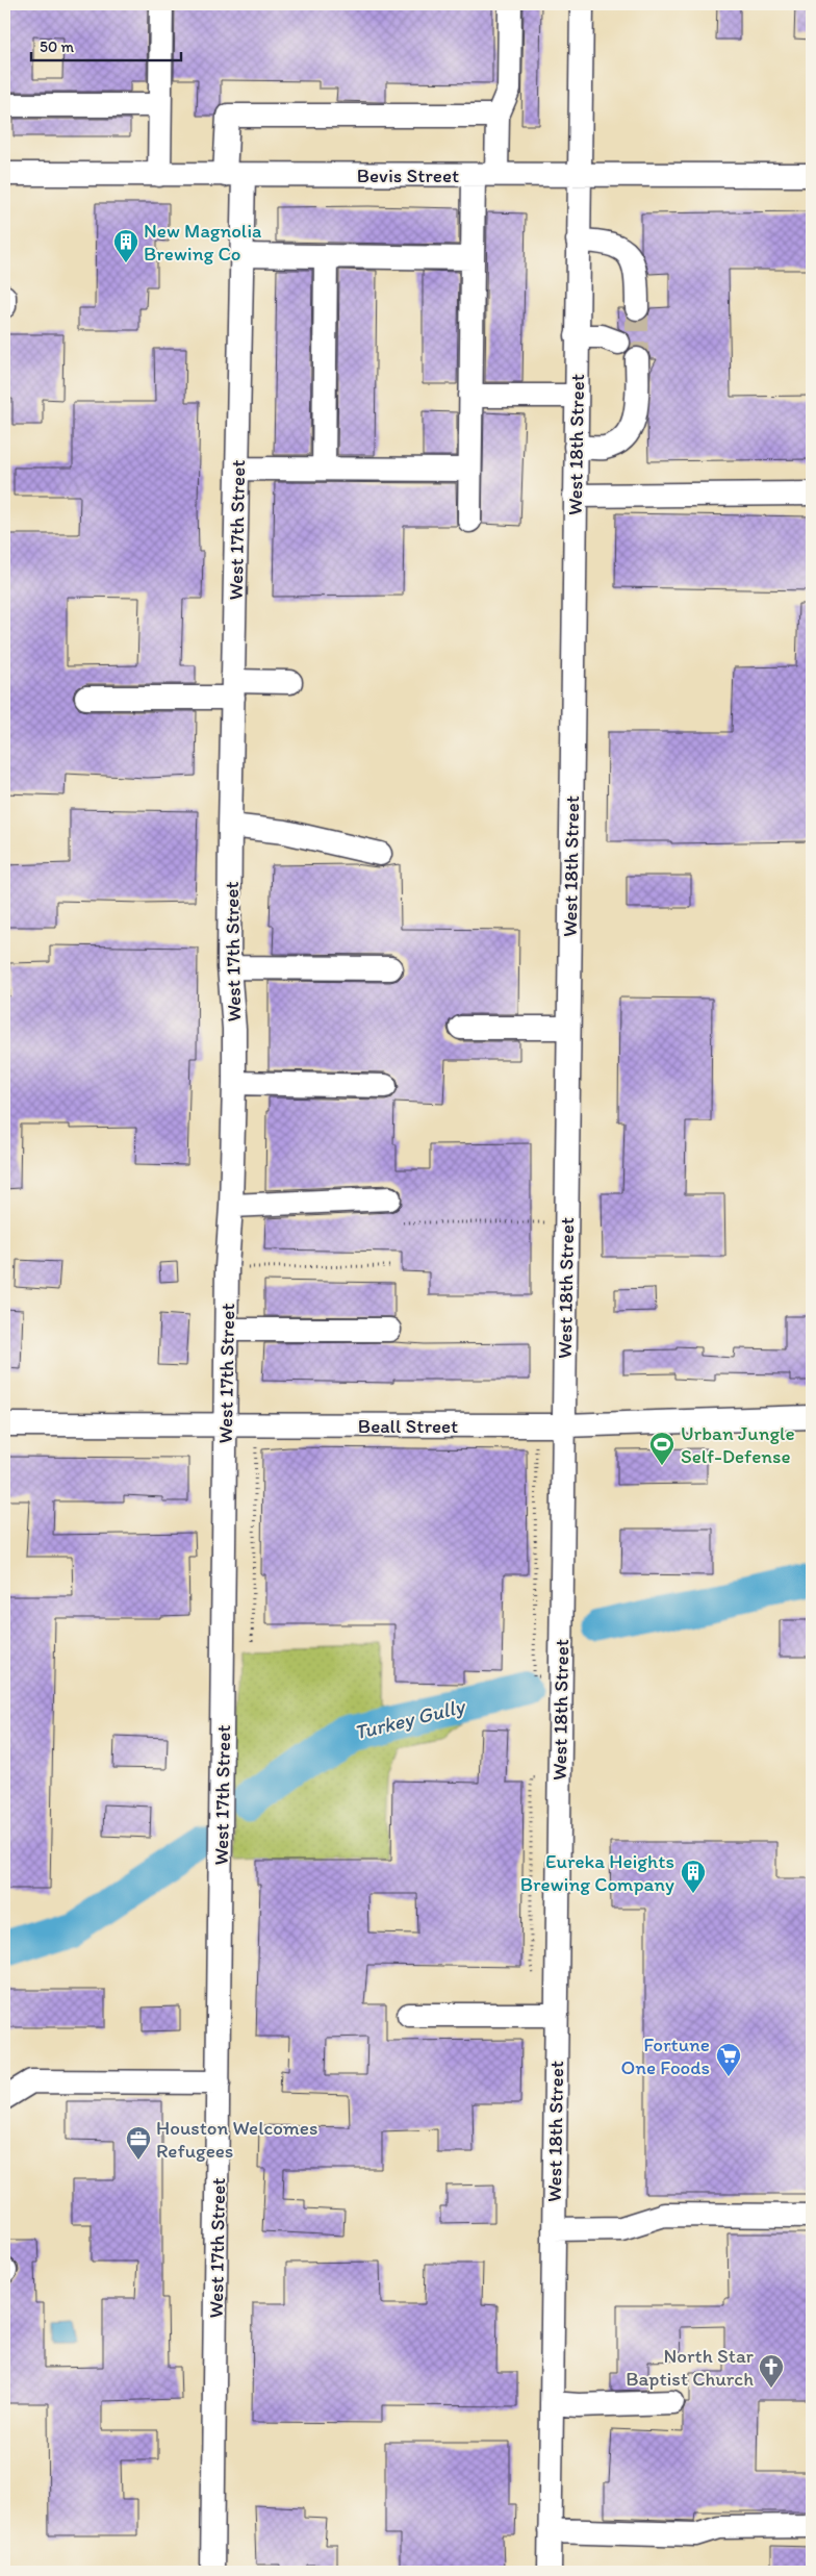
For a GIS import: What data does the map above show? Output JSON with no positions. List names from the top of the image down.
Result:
{
  "streets": {
    "street": [
      "Bevis Street",
      "West 18th Street",
      "West 17th Street",
      "Beall Street"
    ]
  },
  "crossings": [
    ["Bevis Street", "West 18th Street"],
    ["Bevis Street", "West 17th Street"],
    ["West 18th Street", "Beall Street"],
    ["West 17th Street", "Beall Street"]
  ],
  "water": ["Turkey Gully"],
  "places": {
    "building": ["New Magnolia Brewing Co", "Eureka Heights Brewing Company"],
    "sports": ["Urban Jungle Self-Defense"],
    "supermarket": ["Fortune One Foods"],
    "office": ["Houston Welcomes Refugees"],
    "church": ["North Star Baptist Church"]
  },
  "scale_bar": "50 m"
}
